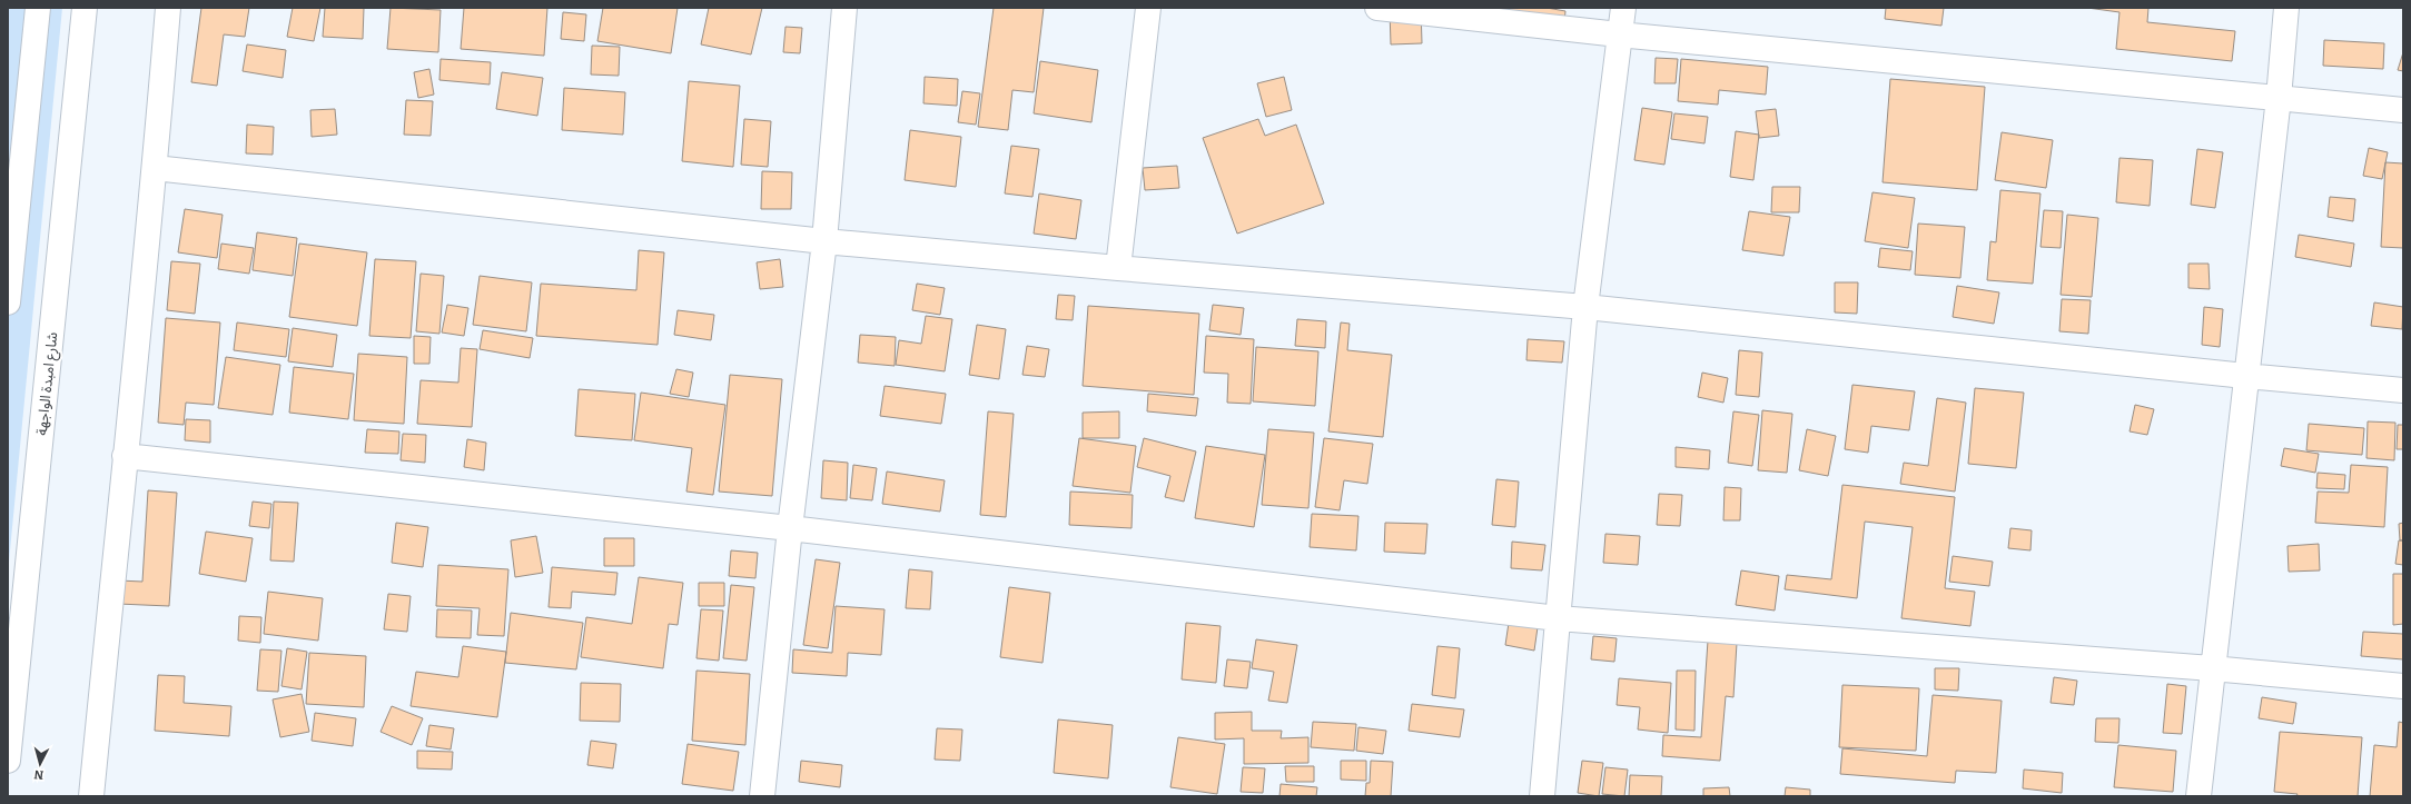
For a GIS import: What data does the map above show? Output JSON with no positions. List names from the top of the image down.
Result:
{
  "streets": {
    "street": ["شارع امبدة الواجهة"]
  },
  "north": "bottom"
}
